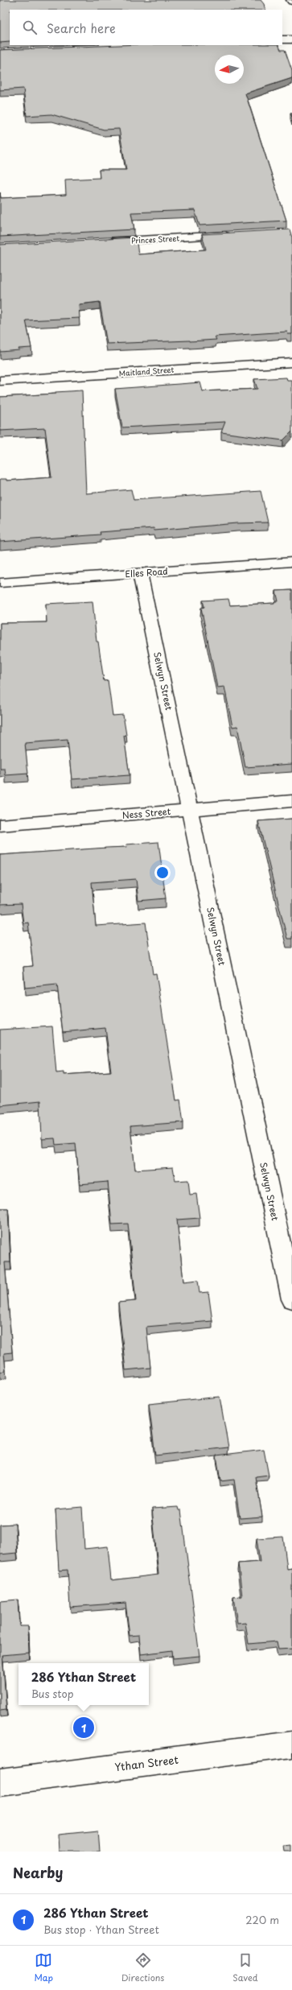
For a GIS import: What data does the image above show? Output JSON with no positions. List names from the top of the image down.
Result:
{
  "streets": {
    "street": [
      "Princes Street",
      "Maitland Street",
      "Elles Road",
      "Selwyn Street",
      "Ness Street",
      "Ythan Street"
    ]
  },
  "crossings": [
    ["Elles Road", "Selwyn Street"],
    ["Selwyn Street", "Ness Street"]
  ],
  "north": "left",
  "page": {
    "search": "Search here",
    "popup": ["286 Ythan Street", "Bus stop"],
    "pins": "1",
    "heading": "Nearby",
    "list": [
      {
        "mark": "1",
        "name": "286 Ythan Street",
        "note": "Bus stop · Ythan Street",
        "value": "220 m"
      }
    ],
    "nav": ["Map", "Directions", "Saved"]
  }
}
